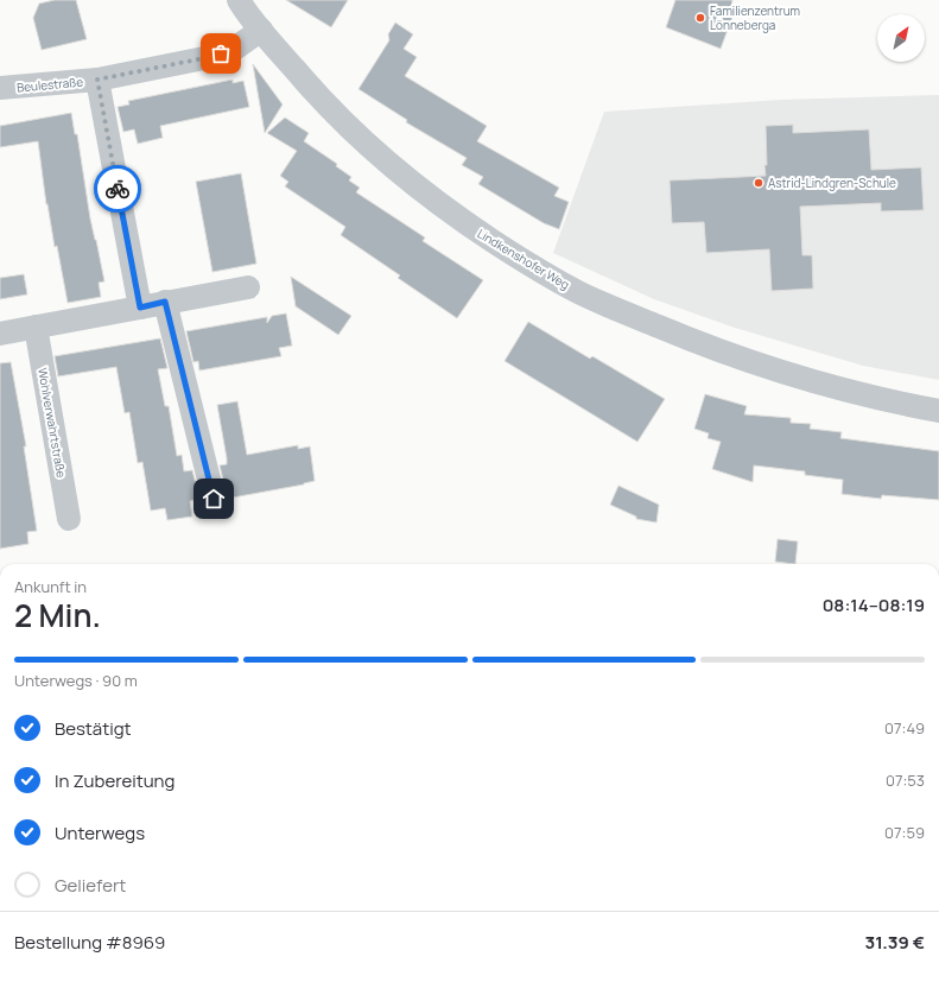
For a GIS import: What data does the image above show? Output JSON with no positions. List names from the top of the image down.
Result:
{
  "streets": {
    "street": ["Beulestraße", "Lindkenshofer Weg", "Wohlverwahrtstraße"]
  },
  "crossings": [
    ["Beulestraße", "Lindkenshofer Weg"]
  ],
  "places": ["Familienzentrum Lönneberga", "Astrid-Lindgren-Schule"],
  "north": "top right",
  "page": {
    "heading": ["2 Min.", "Ankunft in", "08:14–08:19"],
    "panel": ["Bestellung #8969", "31.39 €"],
    "bar": "Unterwegs · 90 m",
    "list": [
      ["Bestätigt", "07:49"],
      ["In Zubereitung", "07:53"],
      ["Unterwegs", "07:59"],
      "Geliefert"
    ]
  }
}
